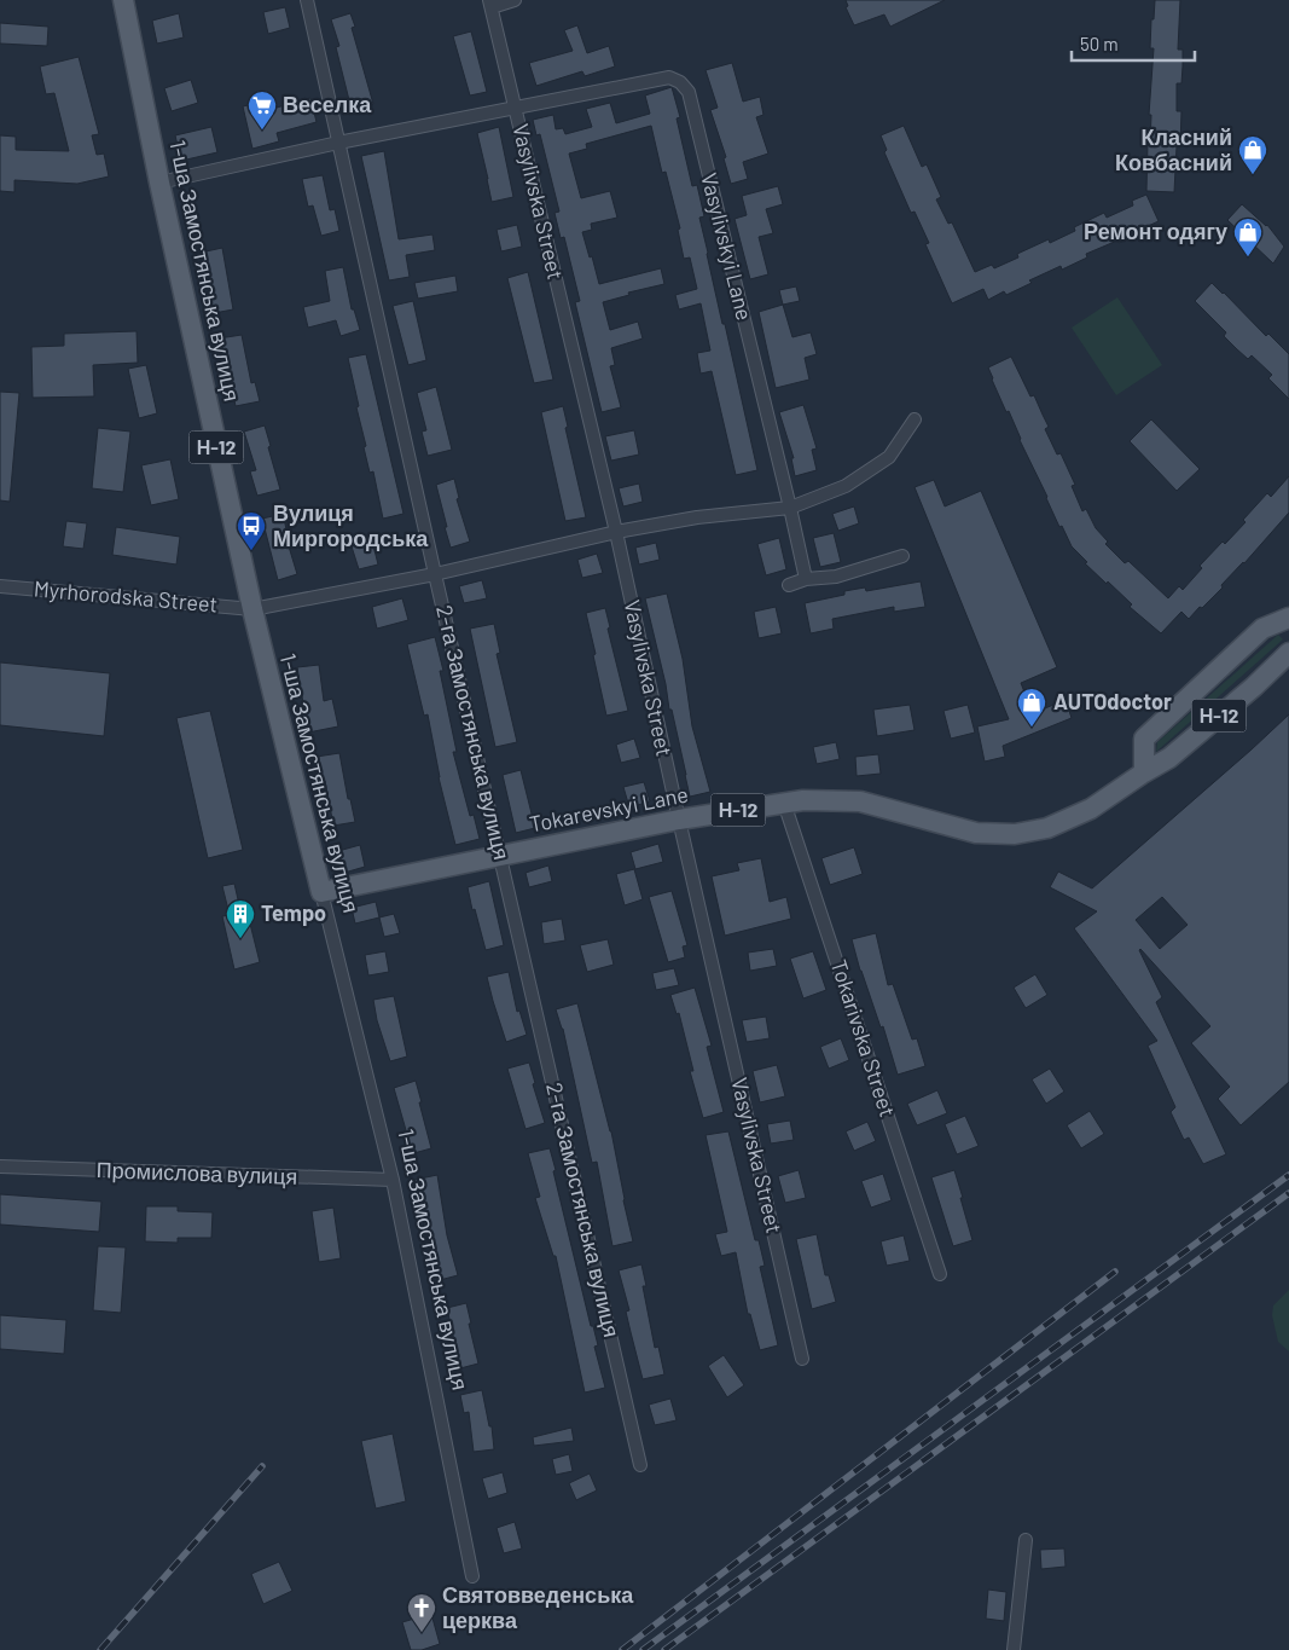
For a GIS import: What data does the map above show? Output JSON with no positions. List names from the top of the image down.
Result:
{
  "streets": {
    "main road": ["1-ша Замостянська вулиця", "Н-12", "Tokarevskyi Lane"],
    "street": [
      "Vasylivska Street",
      "Vasylivskyi Lane",
      "Myrhorodska Street",
      "2-га Замостянська вулиця",
      "Tokarivska Street",
      "Промислова вулиця"
    ]
  },
  "crossings": [
    ["Vasylivska Street", "Vasylivskyi Lane"],
    ["Vasylivska Street", "Myrhorodska Street"],
    ["Vasylivska Street", "Tokarevskyi Lane"],
    ["Vasylivskyi Lane", "1-ша Замостянська вулиця"],
    ["Vasylivskyi Lane", "Myrhorodska Street"],
    ["Vasylivskyi Lane", "2-га Замостянська вулиця"],
    ["1-ша Замостянська вулиця", "Myrhorodska Street"],
    ["1-ша Замостянська вулиця", "Tokarevskyi Lane"],
    ["1-ша Замостянська вулиця", "Промислова вулиця"],
    ["Н-12", "Tokarevskyi Lane"],
    ["Myrhorodska Street", "2-га Замостянська вулиця"],
    ["2-га Замостянська вулиця", "Tokarevskyi Lane"],
    ["Tokarevskyi Lane", "Tokarivska Street"]
  ],
  "places": {
    "supermarket": ["Веселка"],
    "shop": ["Класний Ковбасний", "Ремонт одягу", "AUTOdoctor"],
    "bus stop": ["Вулиця Миргородська"],
    "building": ["Tempo"],
    "church": ["Святовведенська церква"]
  },
  "scale_bar": "50 m"
}
